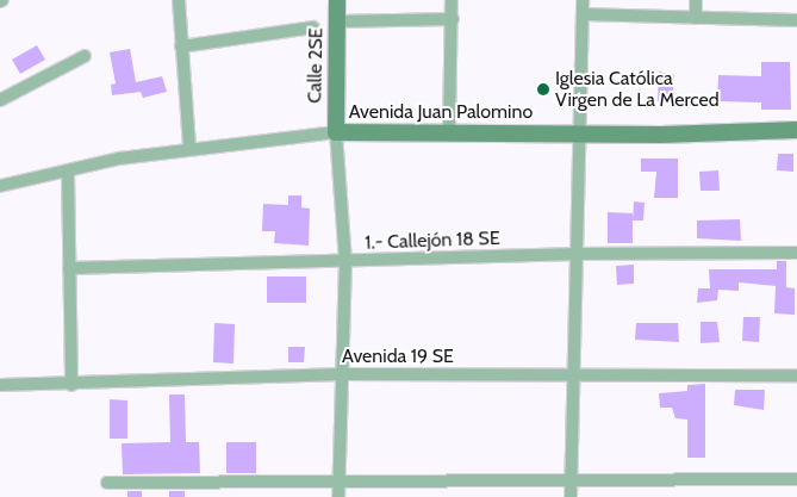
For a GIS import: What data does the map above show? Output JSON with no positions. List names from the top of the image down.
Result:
{
  "streets": {
    "street": [
      "Calle 2SE",
      "Avenida Juan Palomino",
      "1.- Callejón 18 SE",
      "Avenida 19 SE"
    ]
  },
  "crossings": [
    ["Calle 2SE", "Avenida Juan Palomino"]
  ],
  "places": ["Iglesia Católica Virgen de La Merced"]
}
